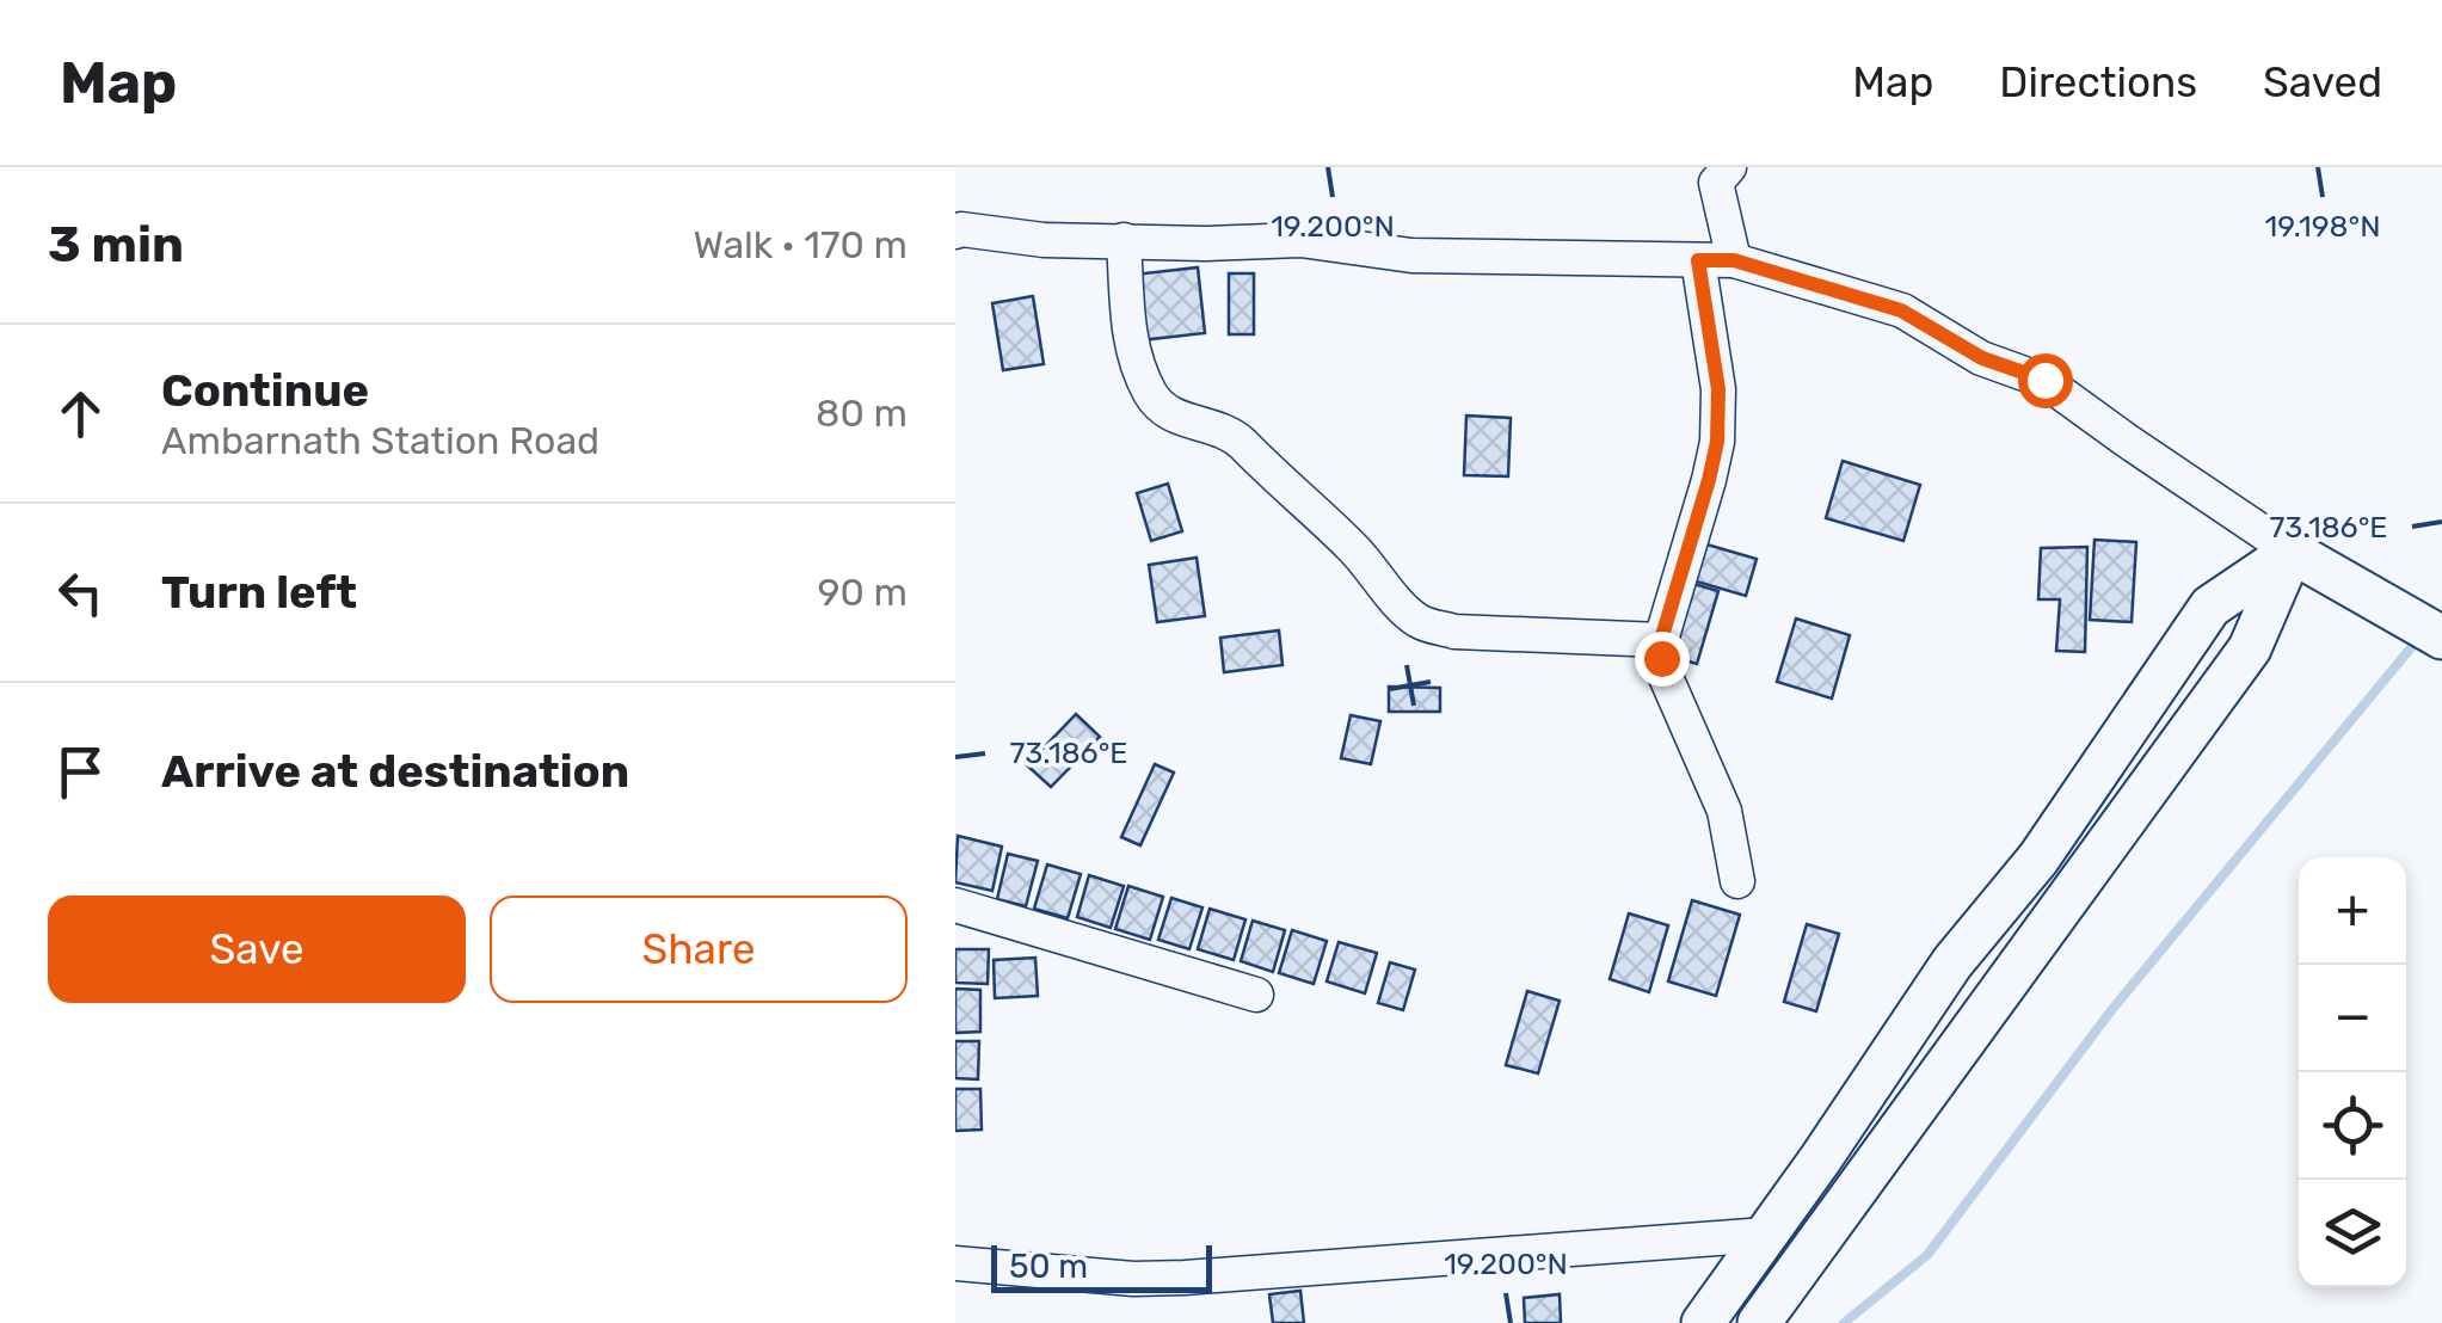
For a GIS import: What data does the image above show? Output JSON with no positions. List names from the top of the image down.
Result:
{
  "scale_bar": "50 m",
  "page": {
    "header": "Map",
    "nav": ["Map", "Directions", "Saved"],
    "heading": ["3 min", "Walk · 170 m"],
    "list": [
      ["Continue", "Ambarnath Station Road", "80 m"],
      ["Turn left", "90 m"],
      "Arrive at destination"
    ],
    "map_buttons": ["+", "−"],
    "buttons": ["Save", "Share"],
    "scale": "50 m"
  },
  "coordinates": ["19.200°N", "19.198°N", "73.186°E"]
}
